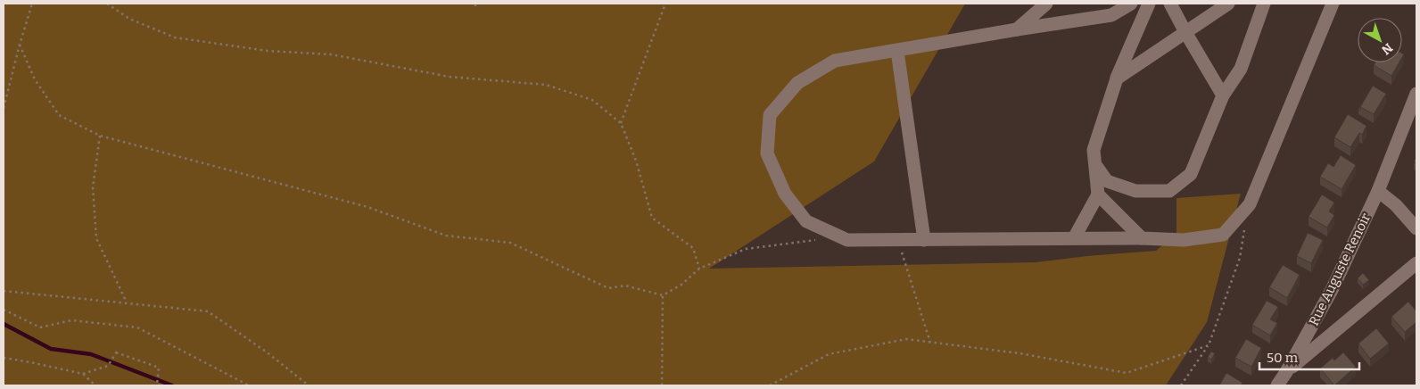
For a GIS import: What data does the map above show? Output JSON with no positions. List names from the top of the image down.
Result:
{
  "streets": {
    "street": ["Rue Auguste Renoir"]
  },
  "scale_bar": "50 m",
  "north": "bottom right"
}
